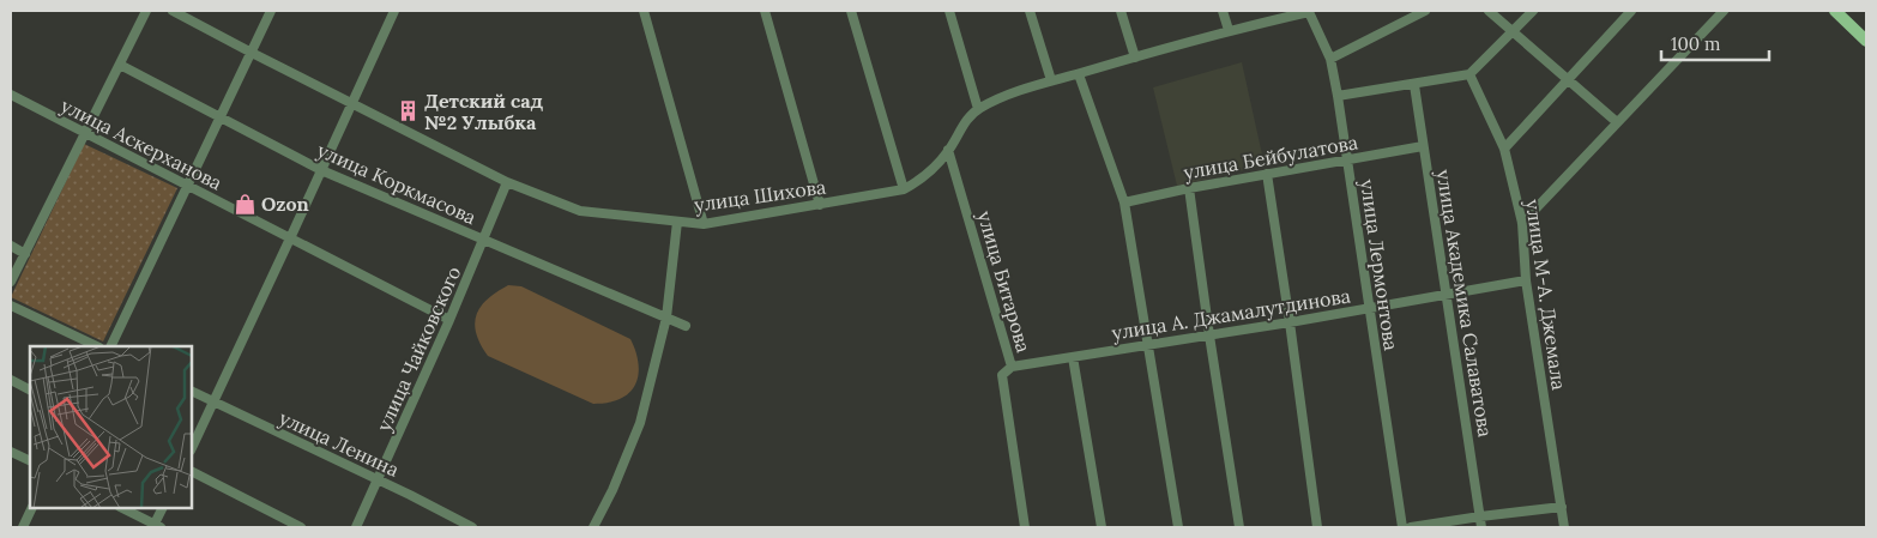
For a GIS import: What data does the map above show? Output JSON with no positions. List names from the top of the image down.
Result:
{
  "streets": {
    "street": [
      "улица Аскерханова",
      "улица Бейбулатова",
      "улица Коркмасова",
      "улица Шихова",
      "улица Лермонтова",
      "улица Битарова",
      "улица М-А. Джемала",
      "улица Академика Салаватова",
      "улица А. Джамалутдинова",
      "улица Чайковского",
      "улица Ленина"
    ]
  },
  "crossings": [
    ["улица Аскерханова", "улица Чайковского"],
    ["улица Бейбулатова", "улица Лермонтова"],
    ["улица Бейбулатова", "улица Академика Салаватова"],
    ["улица Коркмасова", "улица Чайковского"],
    ["улица Шихова", "улица Лермонтова"],
    ["улица Шихова", "улица Битарова"],
    ["улица Шихова", "улица Чайковского"],
    ["улица Лермонтова", "улица А. Джамалутдинова"],
    ["улица Битарова", "улица А. Джамалутдинова"],
    ["улица М-А. Джемала", "улица А. Джамалутдинова"],
    ["улица Академика Салаватова", "улица А. Джамалутдинова"],
    ["улица Чайковского", "улица Ленина"]
  ],
  "places": {
    "building": ["Детский сад №2 Улыбка"],
    "shop": ["Ozon"]
  },
  "scale_bar": "100 m"
}
